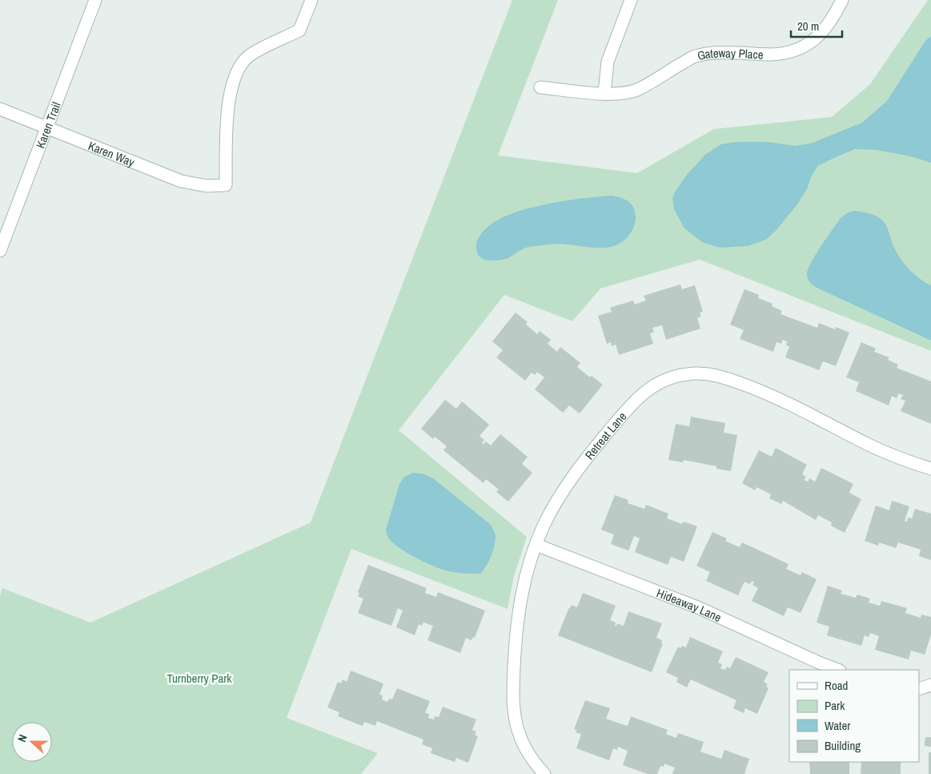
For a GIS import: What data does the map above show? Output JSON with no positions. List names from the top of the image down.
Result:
{
  "streets": {
    "street": [
      "Gateway Place",
      "Karen Trail",
      "Karen Way",
      "Retreat Lane",
      "Hideaway Lane"
    ]
  },
  "crossings": [
    ["Karen Trail", "Karen Way"],
    ["Retreat Lane", "Hideaway Lane"]
  ],
  "parks": ["Turnberry Park"],
  "legend": [
    "Road",
    "Park",
    "Water",
    "Building"
  ],
  "scale_bar": "20 m",
  "north": "left"
}
